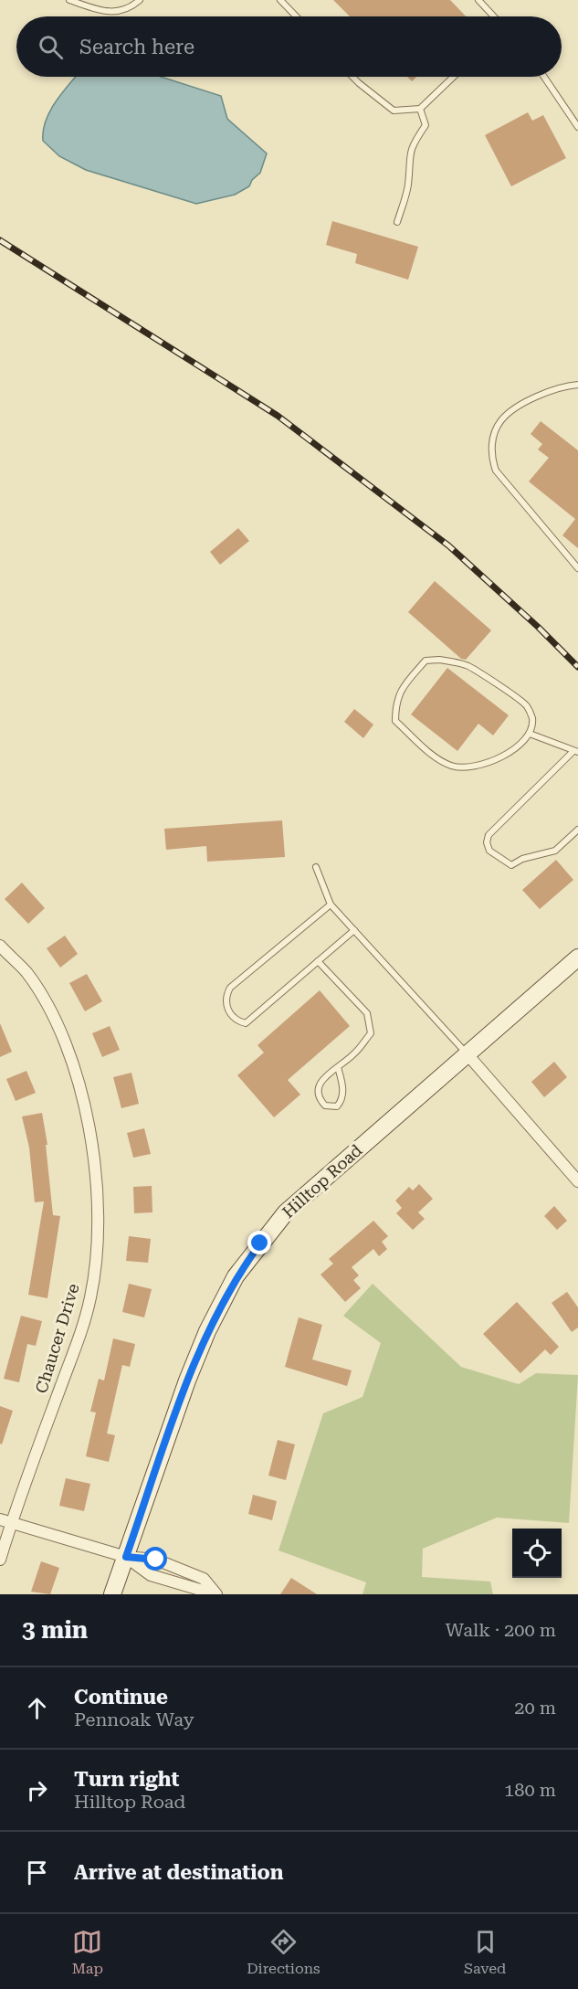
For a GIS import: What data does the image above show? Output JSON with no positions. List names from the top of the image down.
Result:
{
  "streets": {
    "main road": ["Hilltop Road"],
    "street": ["Chaucer Drive"]
  },
  "page": {
    "search": "Search here",
    "heading": ["3 min", "Walk · 200 m"],
    "list": [
      ["Continue", "Pennoak Way", "20 m"],
      ["Turn right", "Hilltop Road", "180 m"],
      "Arrive at destination"
    ],
    "nav": ["Map", "Directions", "Saved"]
  }
}
